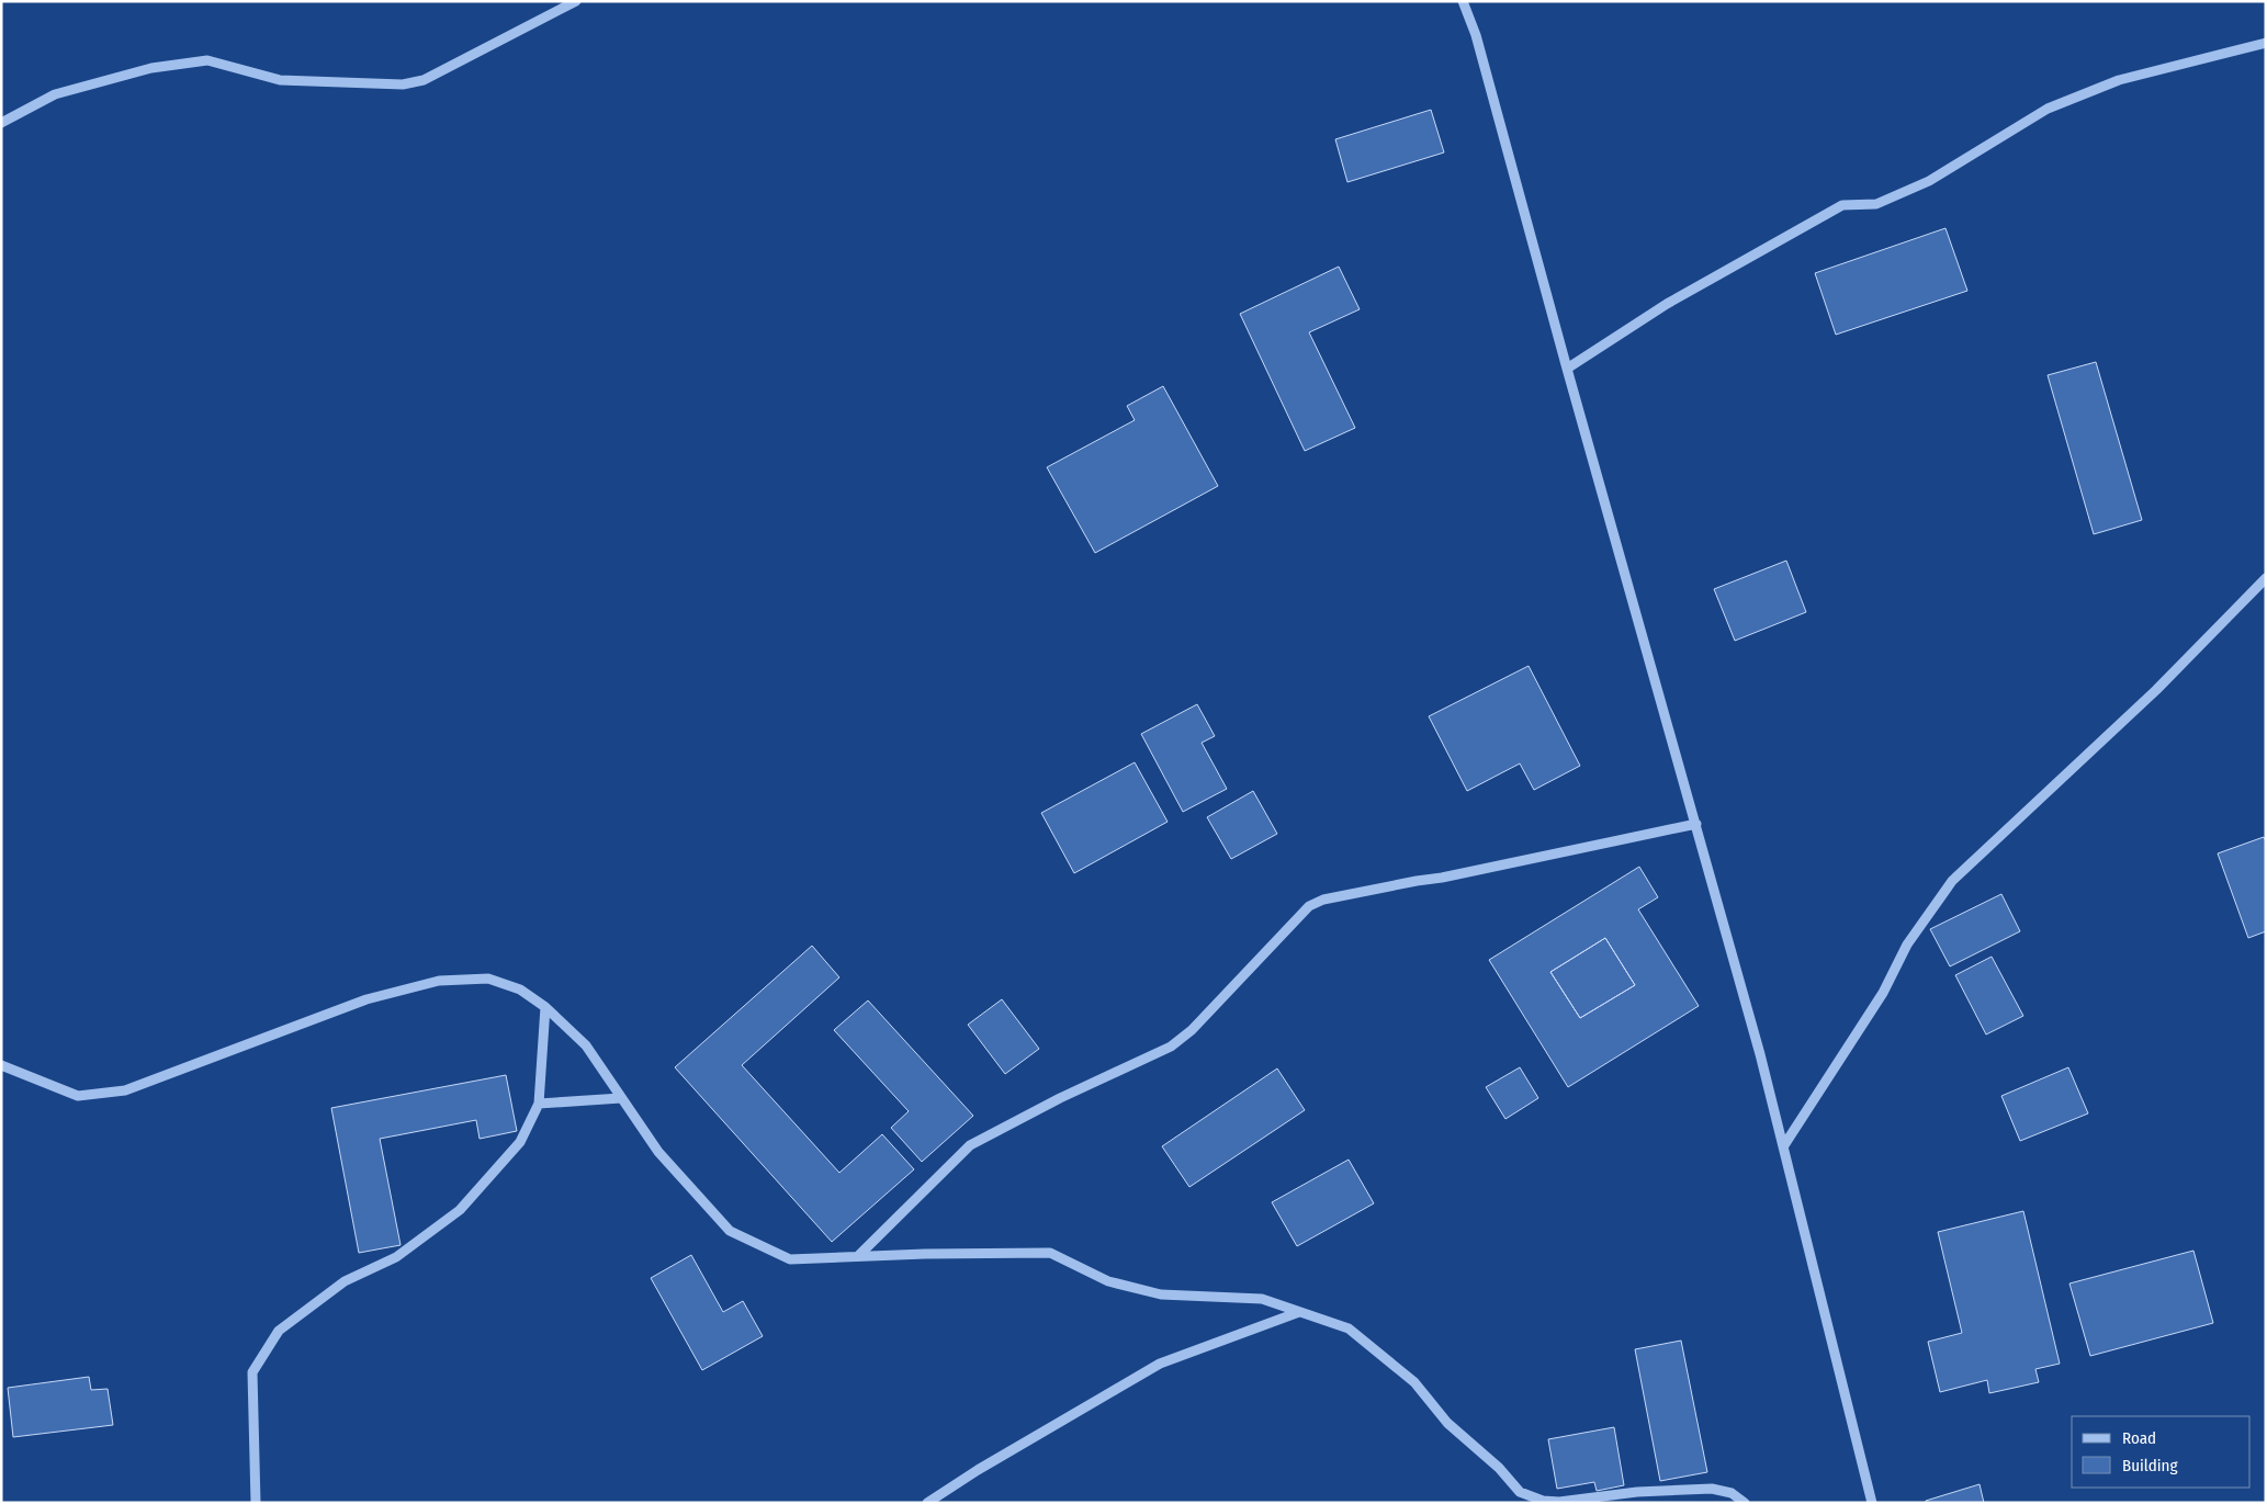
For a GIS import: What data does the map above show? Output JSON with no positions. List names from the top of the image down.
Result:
{
  "legend": ["Road", "Building"]
}
